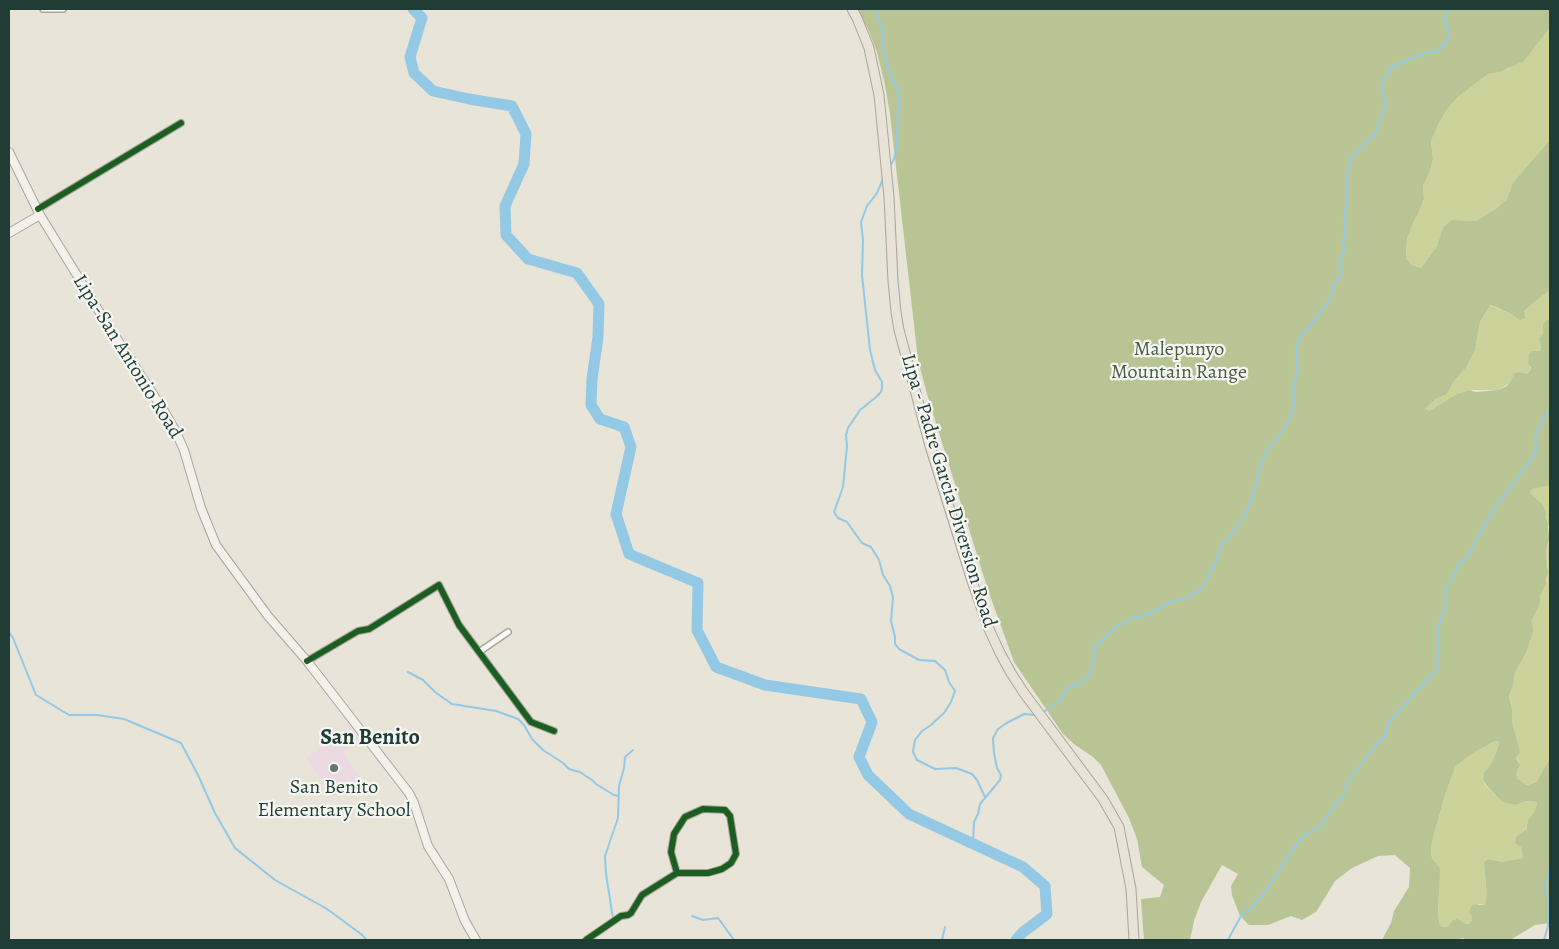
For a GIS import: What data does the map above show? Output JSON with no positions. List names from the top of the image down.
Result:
{
  "streets": {
    "main road": ["Lipa-San Antonio Road", "Lipa - Padre Garcia Diversion Road"]
  },
  "districts": ["San Benito"],
  "parks": ["Malepunyo Mountain Range"],
  "places": ["San Benito Elementary School"]
}
